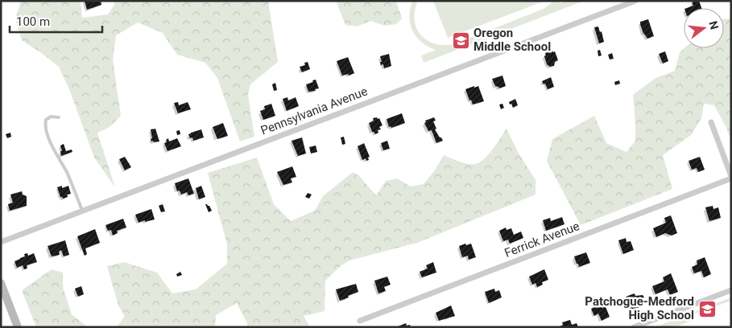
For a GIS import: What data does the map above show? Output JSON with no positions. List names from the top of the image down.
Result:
{
  "streets": {
    "street": ["Pennsylvania Avenue", "Ferrick Avenue"]
  },
  "places": {
    "school or university": ["Oregon Middle School", "Patchogue-Medford High School"]
  },
  "scale_bar": "100 m",
  "north": "right"
}
